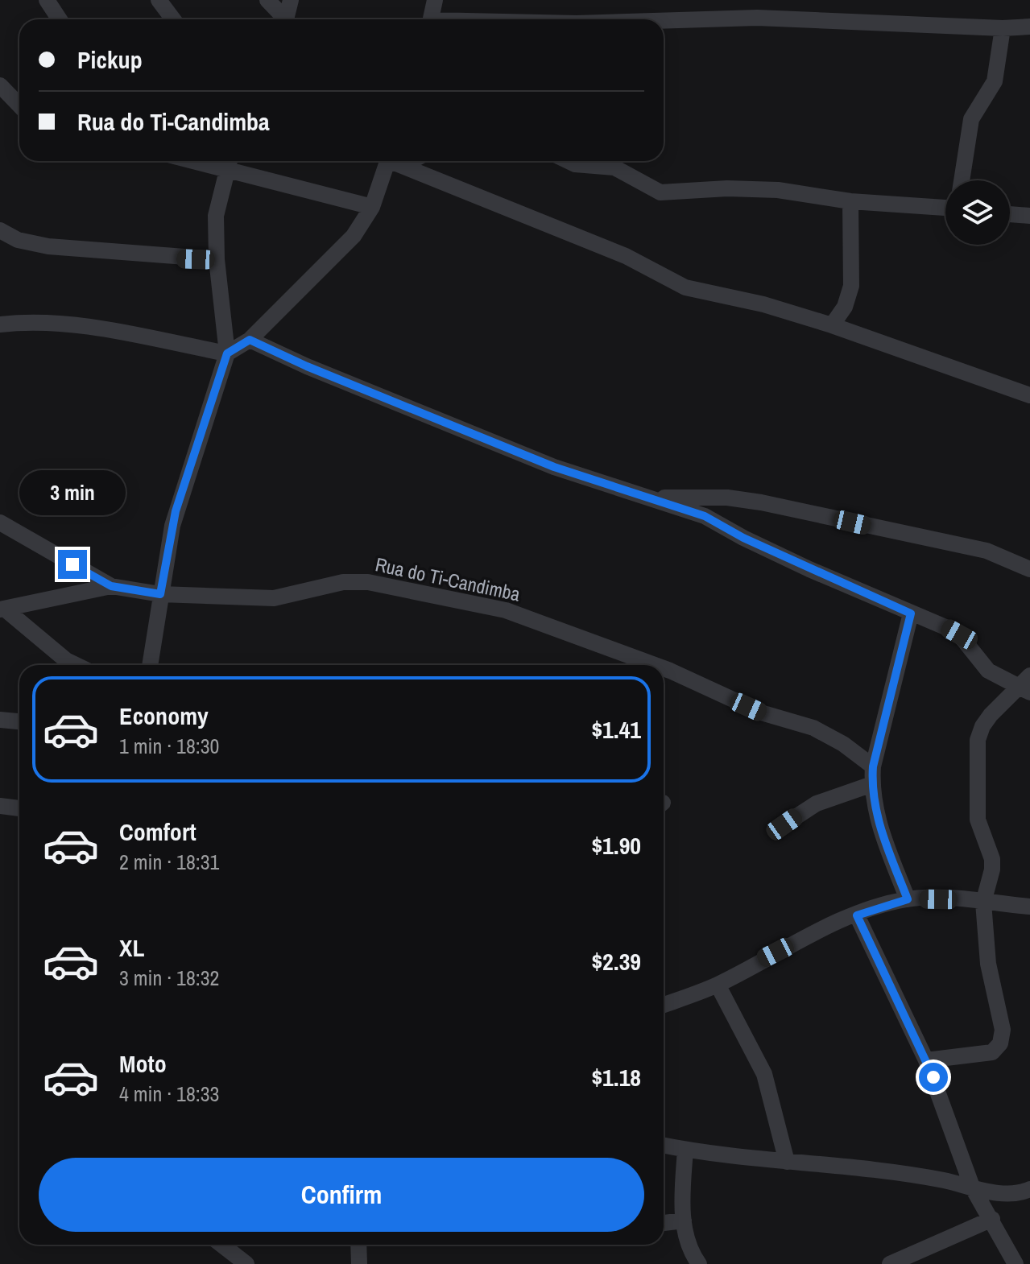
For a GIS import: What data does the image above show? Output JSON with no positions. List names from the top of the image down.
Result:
{
  "streets": {
    "street": ["Rua do Ti-Candimba"]
  },
  "page": {
    "banner": ["Pickup", "Rua do Ti-Candimba"],
    "bubble": "3 min",
    "list": [
      {
        "name": "Economy",
        "note": "1 min · 18:30",
        "value": "$1.41"
      },
      {
        "name": "Comfort",
        "note": "2 min · 18:31",
        "value": "$1.90"
      },
      {
        "name": "XL",
        "note": "3 min · 18:32",
        "value": "$2.39"
      },
      {
        "name": "Moto",
        "note": "4 min · 18:33",
        "value": "$1.18"
      }
    ],
    "buttons": "Confirm"
  }
}
